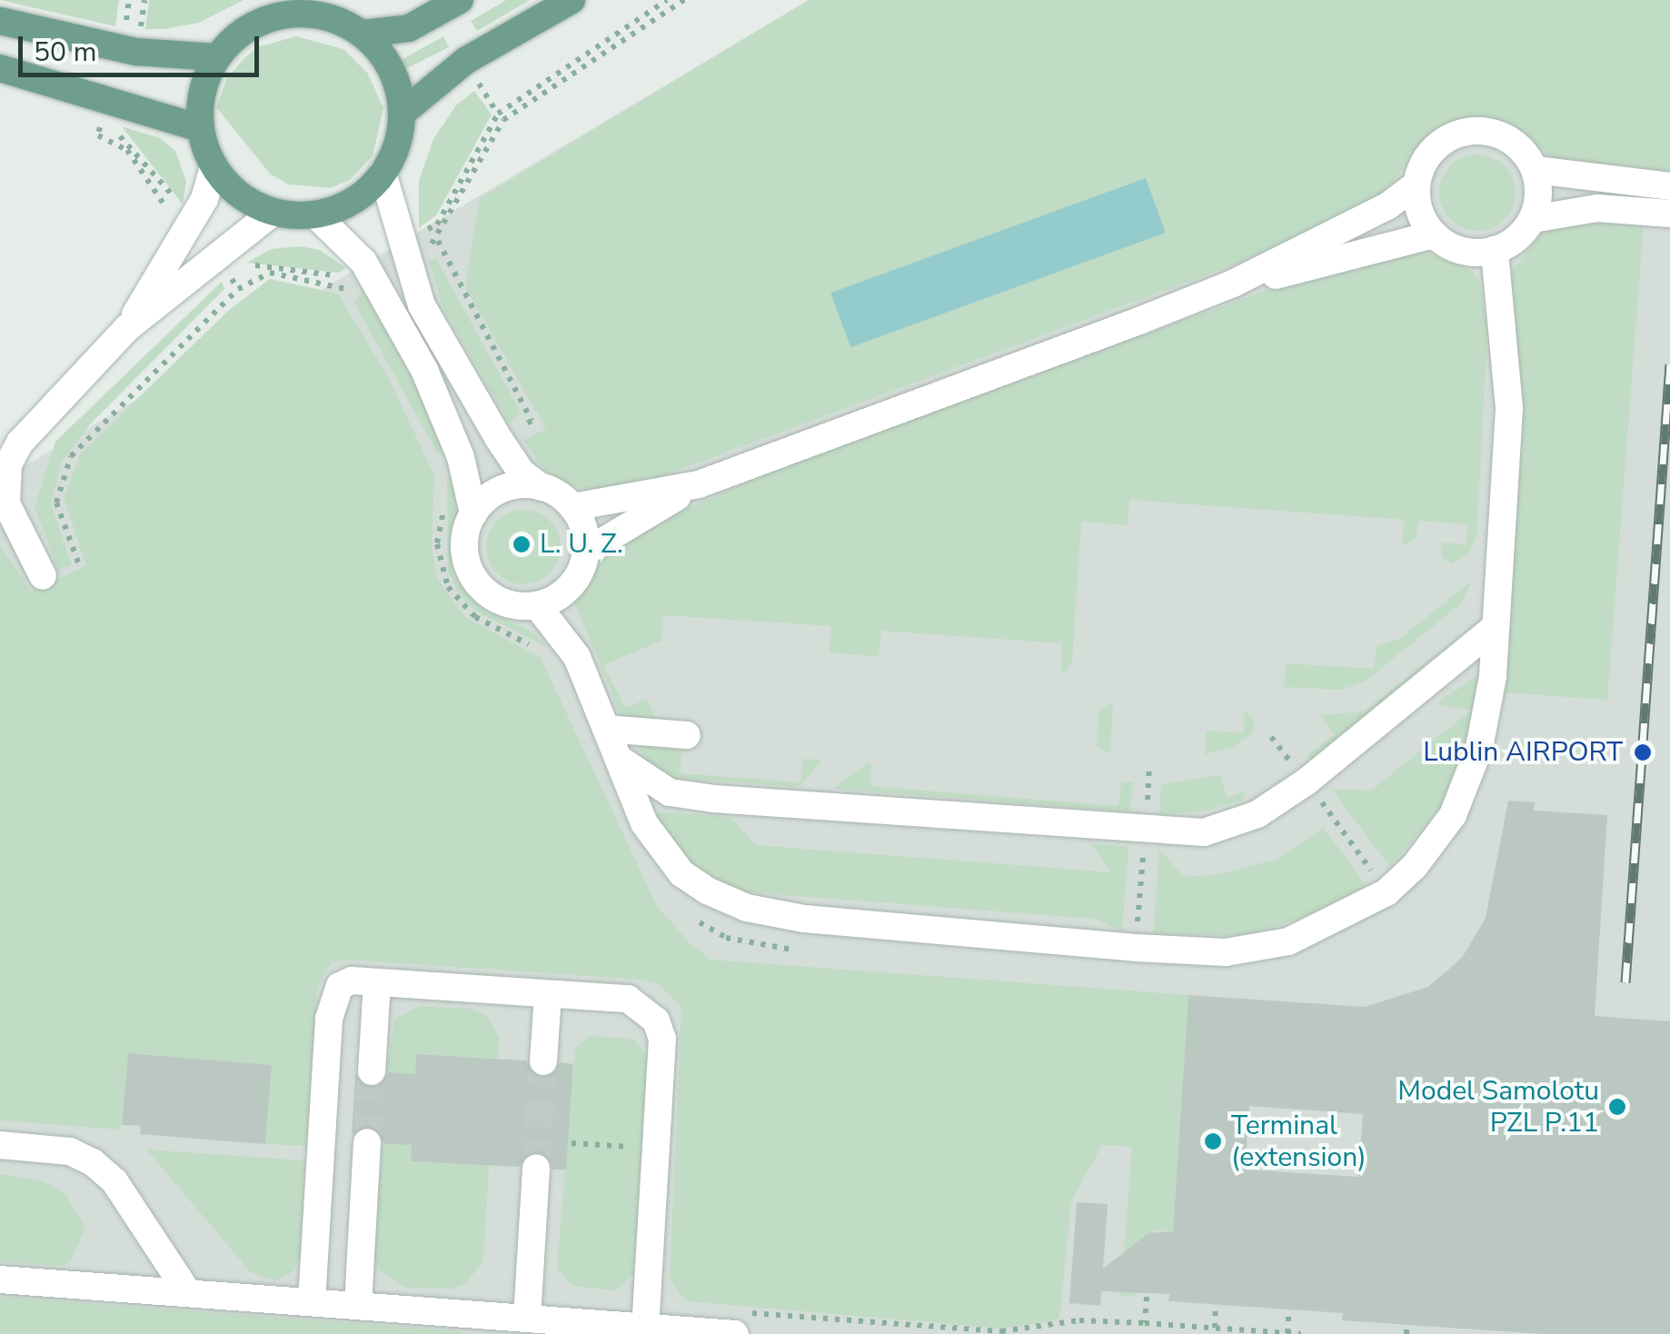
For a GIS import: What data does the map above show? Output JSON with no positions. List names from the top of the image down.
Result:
{
  "places": [
    "L. U. Z.",
    "Lublin AIRPORT",
    "Model Samolotu PZL P.11",
    "Terminal (extension)"
  ],
  "scale_bar": "50 m"
}
